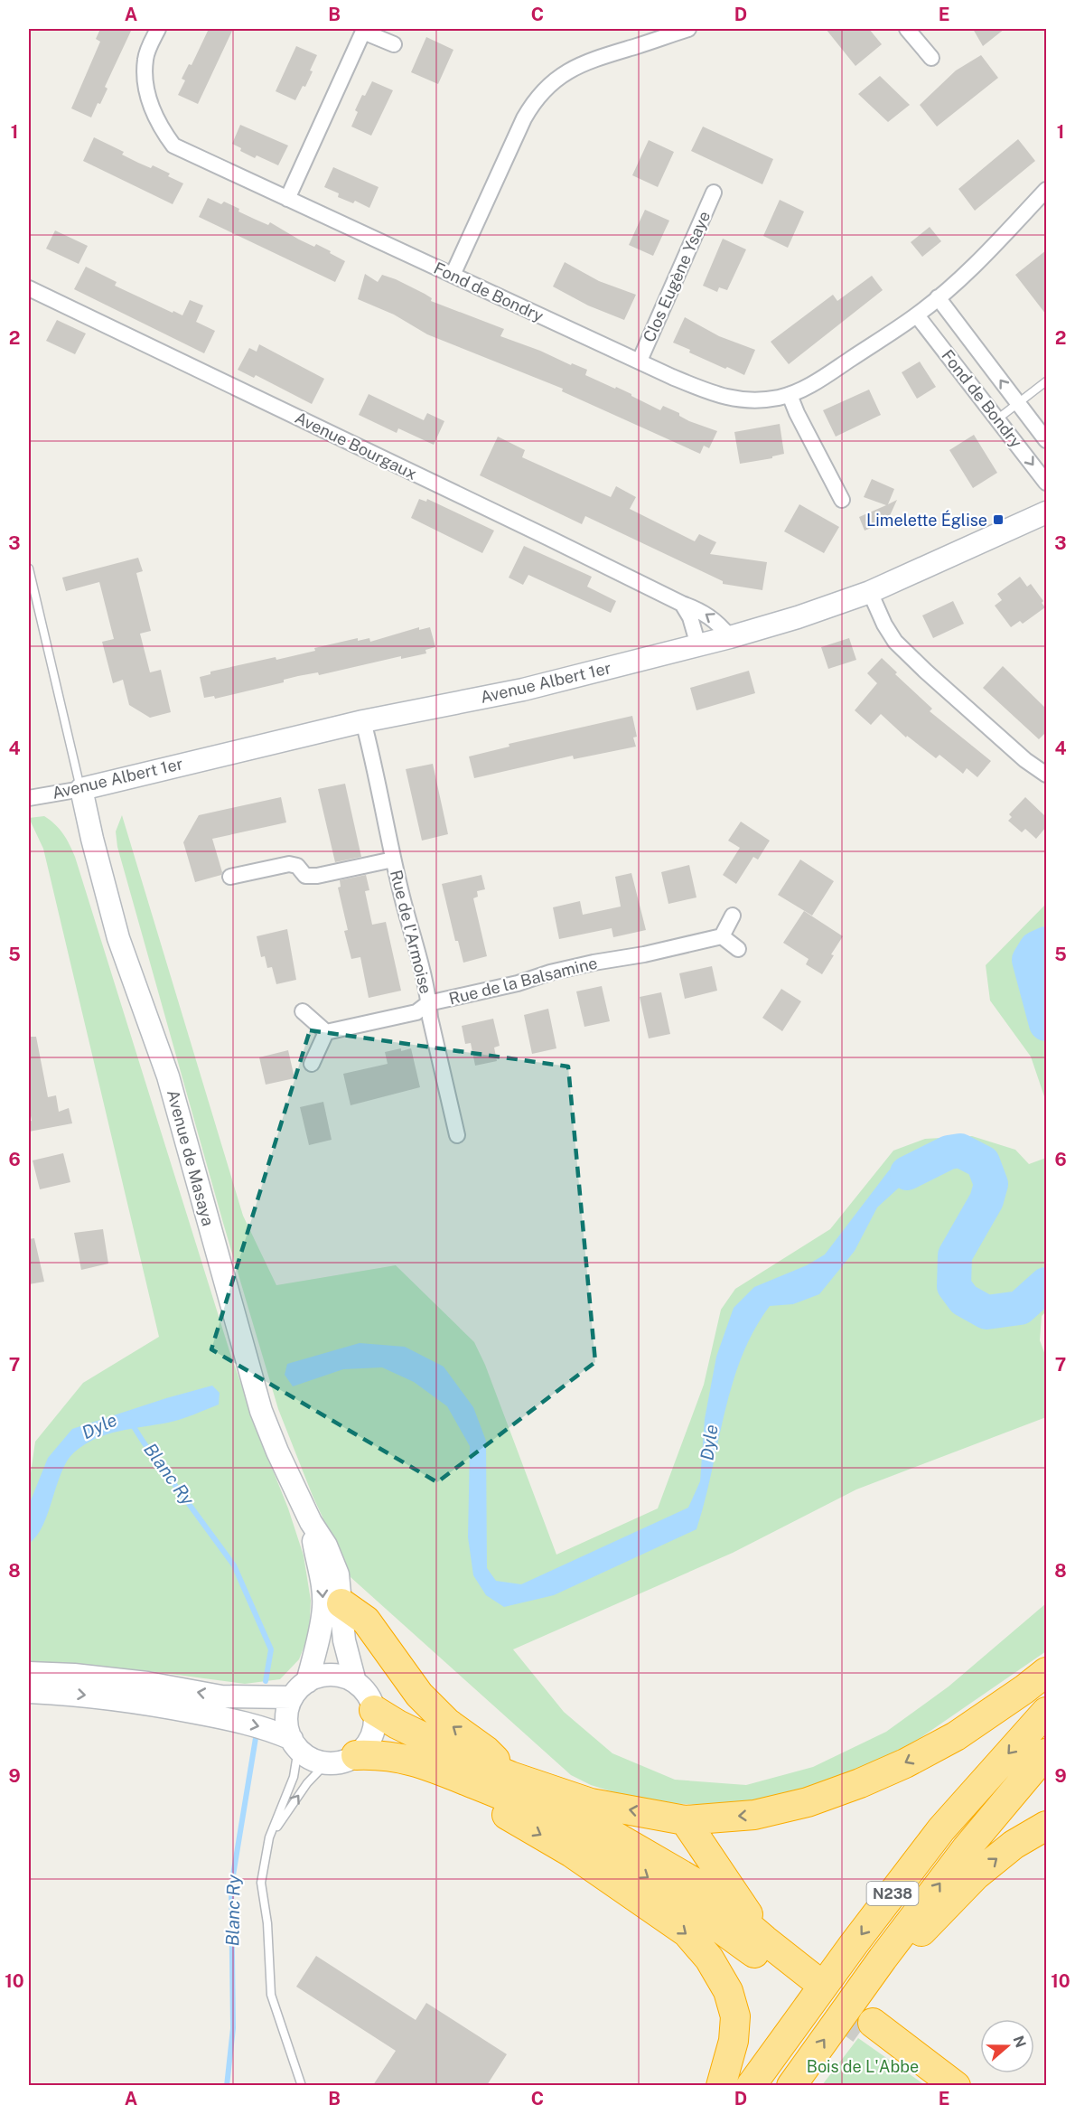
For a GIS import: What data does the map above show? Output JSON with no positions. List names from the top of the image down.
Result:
{
  "streets": {
    "highway": ["N238"],
    "main road": ["Avenue Albert 1er", "Avenue de Masaya"],
    "street": [
      "Clos Eugène Ysaye",
      "Fond de Bondry",
      "Avenue Bourgaux",
      "Rue de l'Armoise",
      "Rue de la Balsamine"
    ]
  },
  "crossings": [
    ["Clos Eugène Ysaye", "Fond de Bondry"],
    ["Avenue Bourgaux", "Avenue Albert 1er"],
    ["Avenue Albert 1er", "Rue de l'Armoise"],
    ["Avenue Albert 1er", "Avenue de Masaya"],
    ["Rue de l'Armoise", "Rue de la Balsamine"]
  ],
  "water": ["Dyle", "Blanc Ry"],
  "parks": ["Bois de L'Abbe"],
  "places": {
    "transit": ["Limelette Église"]
  },
  "north": "right",
  "grid": {
    "columns": [
      "A",
      "B",
      "C",
      "D",
      "E"
    ],
    "rows": [
      "1",
      "2",
      "3",
      "4",
      "5",
      "6",
      "7",
      "8",
      "9",
      "10"
    ]
  }
}
